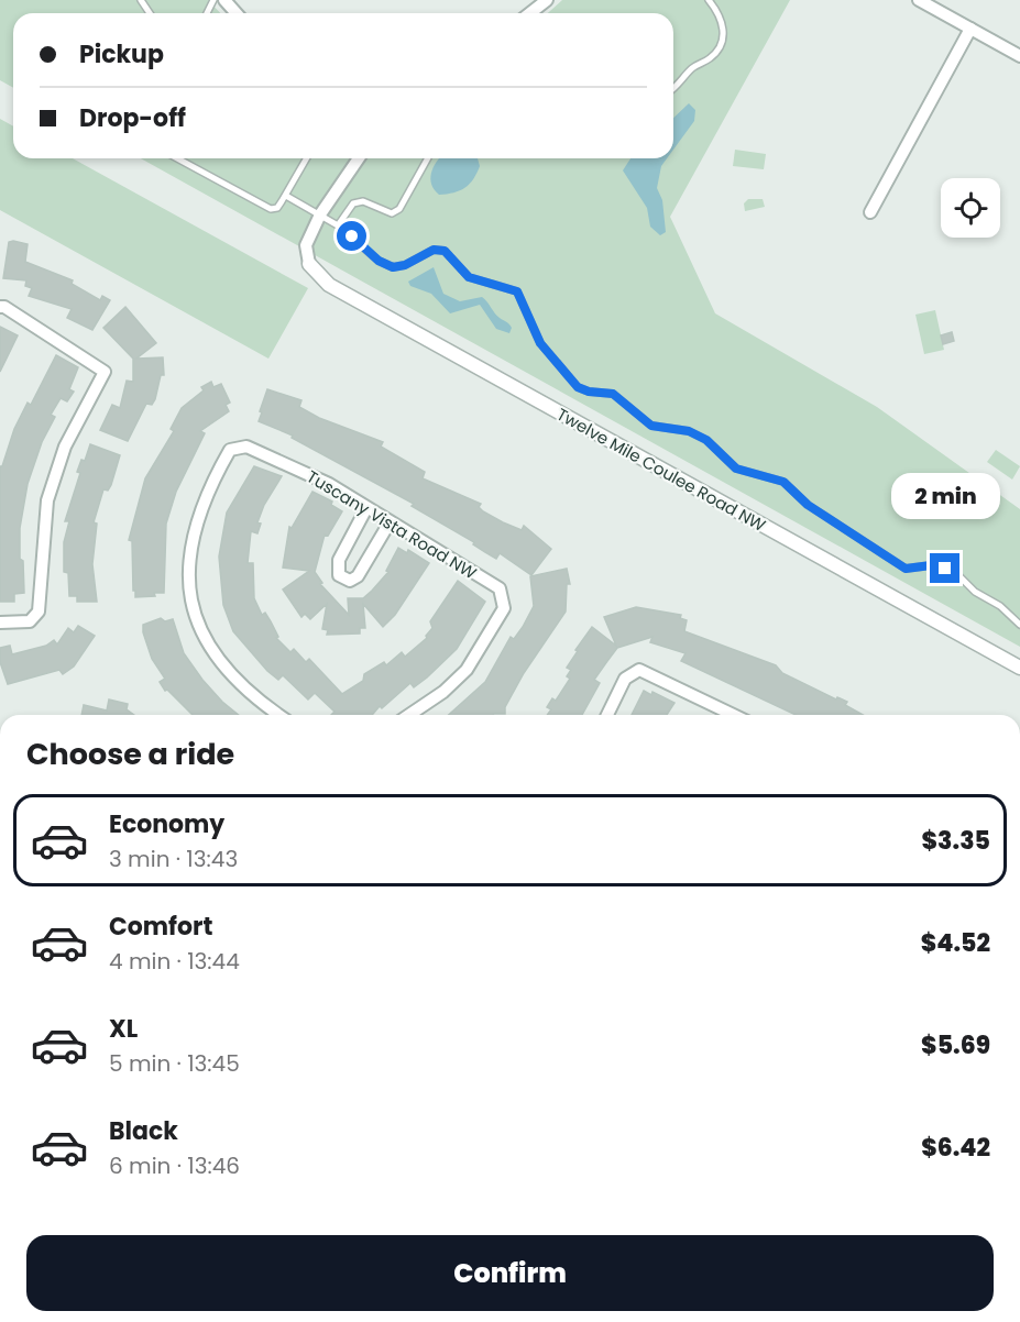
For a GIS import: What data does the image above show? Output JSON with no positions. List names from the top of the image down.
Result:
{
  "streets": {
    "street": ["Twelve Mile Coulee Road NW", "Tuscany Vista Road NW"]
  },
  "page": {
    "banner": ["Pickup", "Drop-off"],
    "bubble": "2 min",
    "heading": "Choose a ride",
    "list": [
      {
        "name": "Economy",
        "note": "3 min · 13:43",
        "value": "$3.35"
      },
      {
        "name": "Comfort",
        "note": "4 min · 13:44",
        "value": "$4.52"
      },
      {
        "name": "XL",
        "note": "5 min · 13:45",
        "value": "$5.69"
      },
      {
        "name": "Black",
        "note": "6 min · 13:46",
        "value": "$6.42"
      }
    ],
    "buttons": "Confirm"
  }
}
